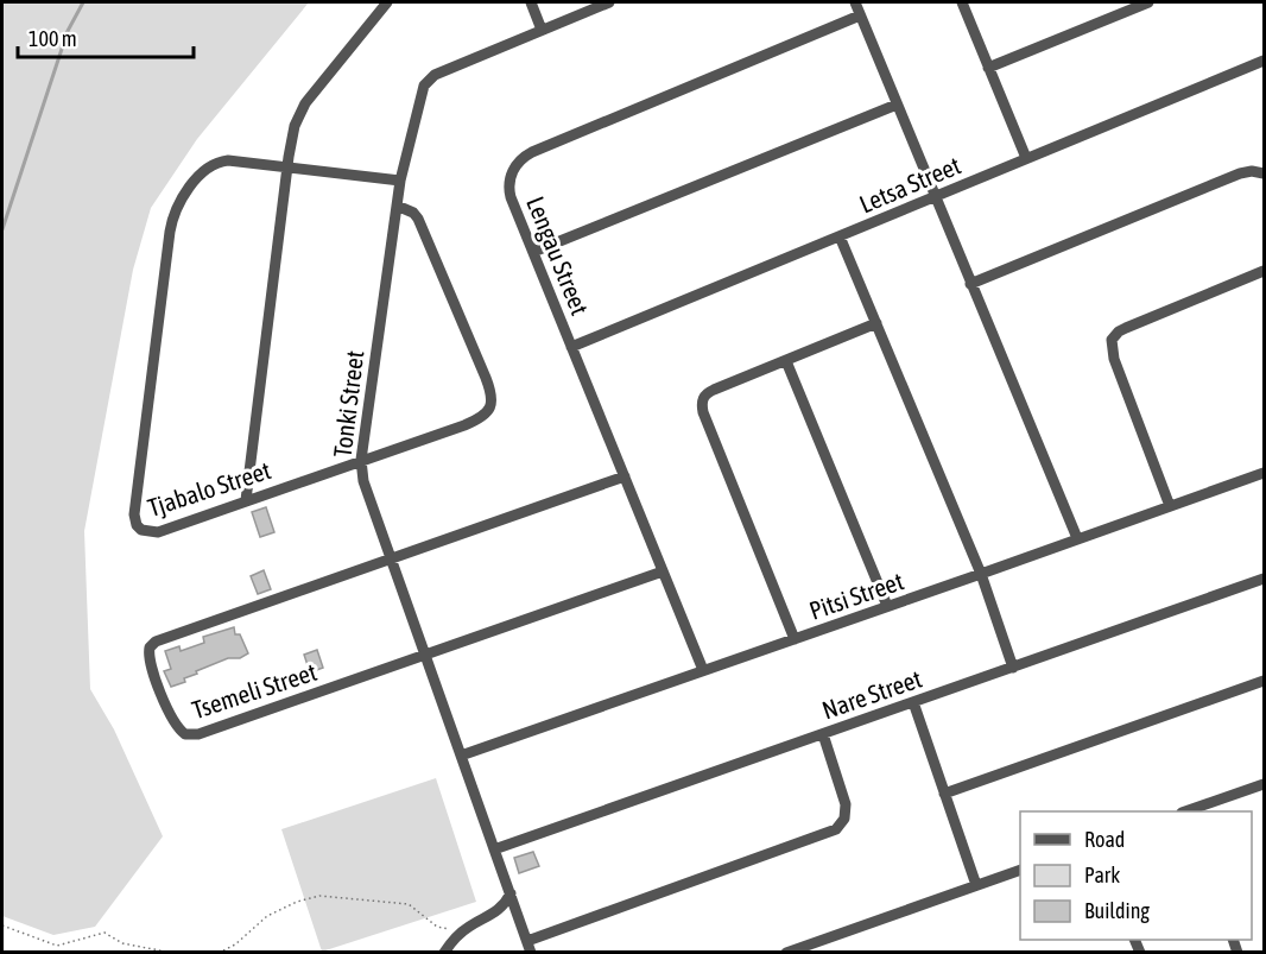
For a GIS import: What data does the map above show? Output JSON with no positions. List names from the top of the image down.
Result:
{
  "streets": {
    "street": [
      "Letsa Street",
      "Lengau Street",
      "Tonki Street",
      "Tjabalo Street",
      "Pitsi Street",
      "Tsemeli Street",
      "Nare Street"
    ]
  },
  "crossings": [
    ["Letsa Street", "Lengau Street"],
    ["Lengau Street", "Pitsi Street"],
    ["Lengau Street", "Tsemeli Street"],
    ["Tonki Street", "Tjabalo Street"],
    ["Tonki Street", "Pitsi Street"],
    ["Tonki Street", "Tsemeli Street"],
    ["Tonki Street", "Nare Street"]
  ],
  "legend": ["Road", "Park", "Building"],
  "scale_bar": "100 m"
}
